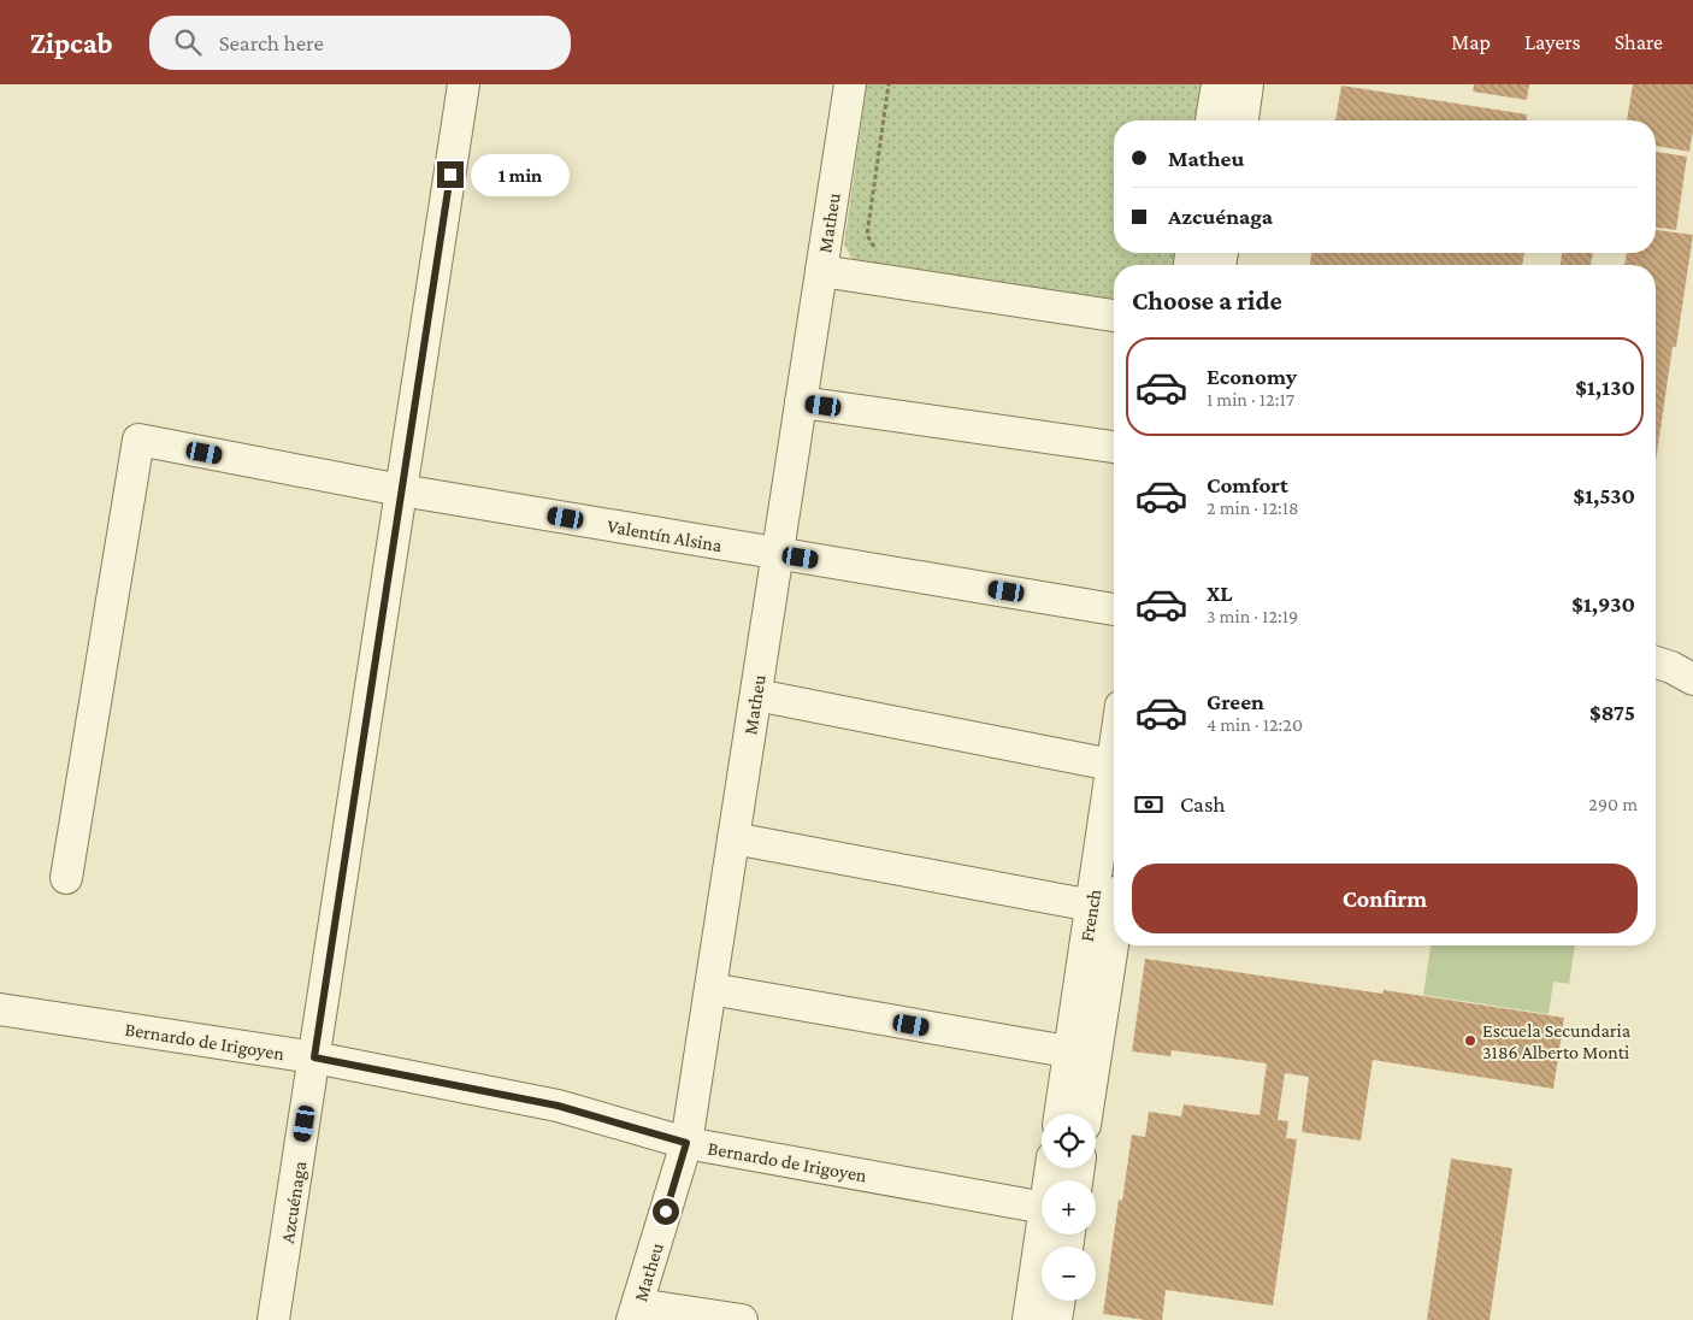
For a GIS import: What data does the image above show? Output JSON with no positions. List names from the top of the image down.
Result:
{
  "streets": {
    "street": [
      "Matheu",
      "Valentín Alsina",
      "French",
      "Bernardo de Irigoyen",
      "Azcuénaga"
    ]
  },
  "crossings": [
    ["Matheu", "Valentín Alsina"],
    ["Matheu", "Bernardo de Irigoyen"],
    ["Valentín Alsina", "Azcuénaga"],
    ["Bernardo de Irigoyen", "Azcuénaga"]
  ],
  "places": ["Escuela Secundaria 3186 Alberto Monti"],
  "page": {
    "header": "Zipcab",
    "search": "Search here",
    "nav": ["Map", "Layers", "Share"],
    "banner": ["Matheu", "Azcuénaga"],
    "bubble": "1 min",
    "heading": "Choose a ride",
    "list": [
      {
        "name": "Economy",
        "note": "1 min · 12:17",
        "value": "$1,130"
      },
      {
        "name": "Comfort",
        "note": "2 min · 12:18",
        "value": "$1,530"
      },
      {
        "name": "XL",
        "note": "3 min · 12:19",
        "value": "$1,930"
      },
      {
        "name": "Green",
        "note": "4 min · 12:20",
        "value": "$875"
      }
    ],
    "pay": ["Cash", "290 m"],
    "buttons": "Confirm",
    "map_buttons": ["+", "−"]
  }
}
